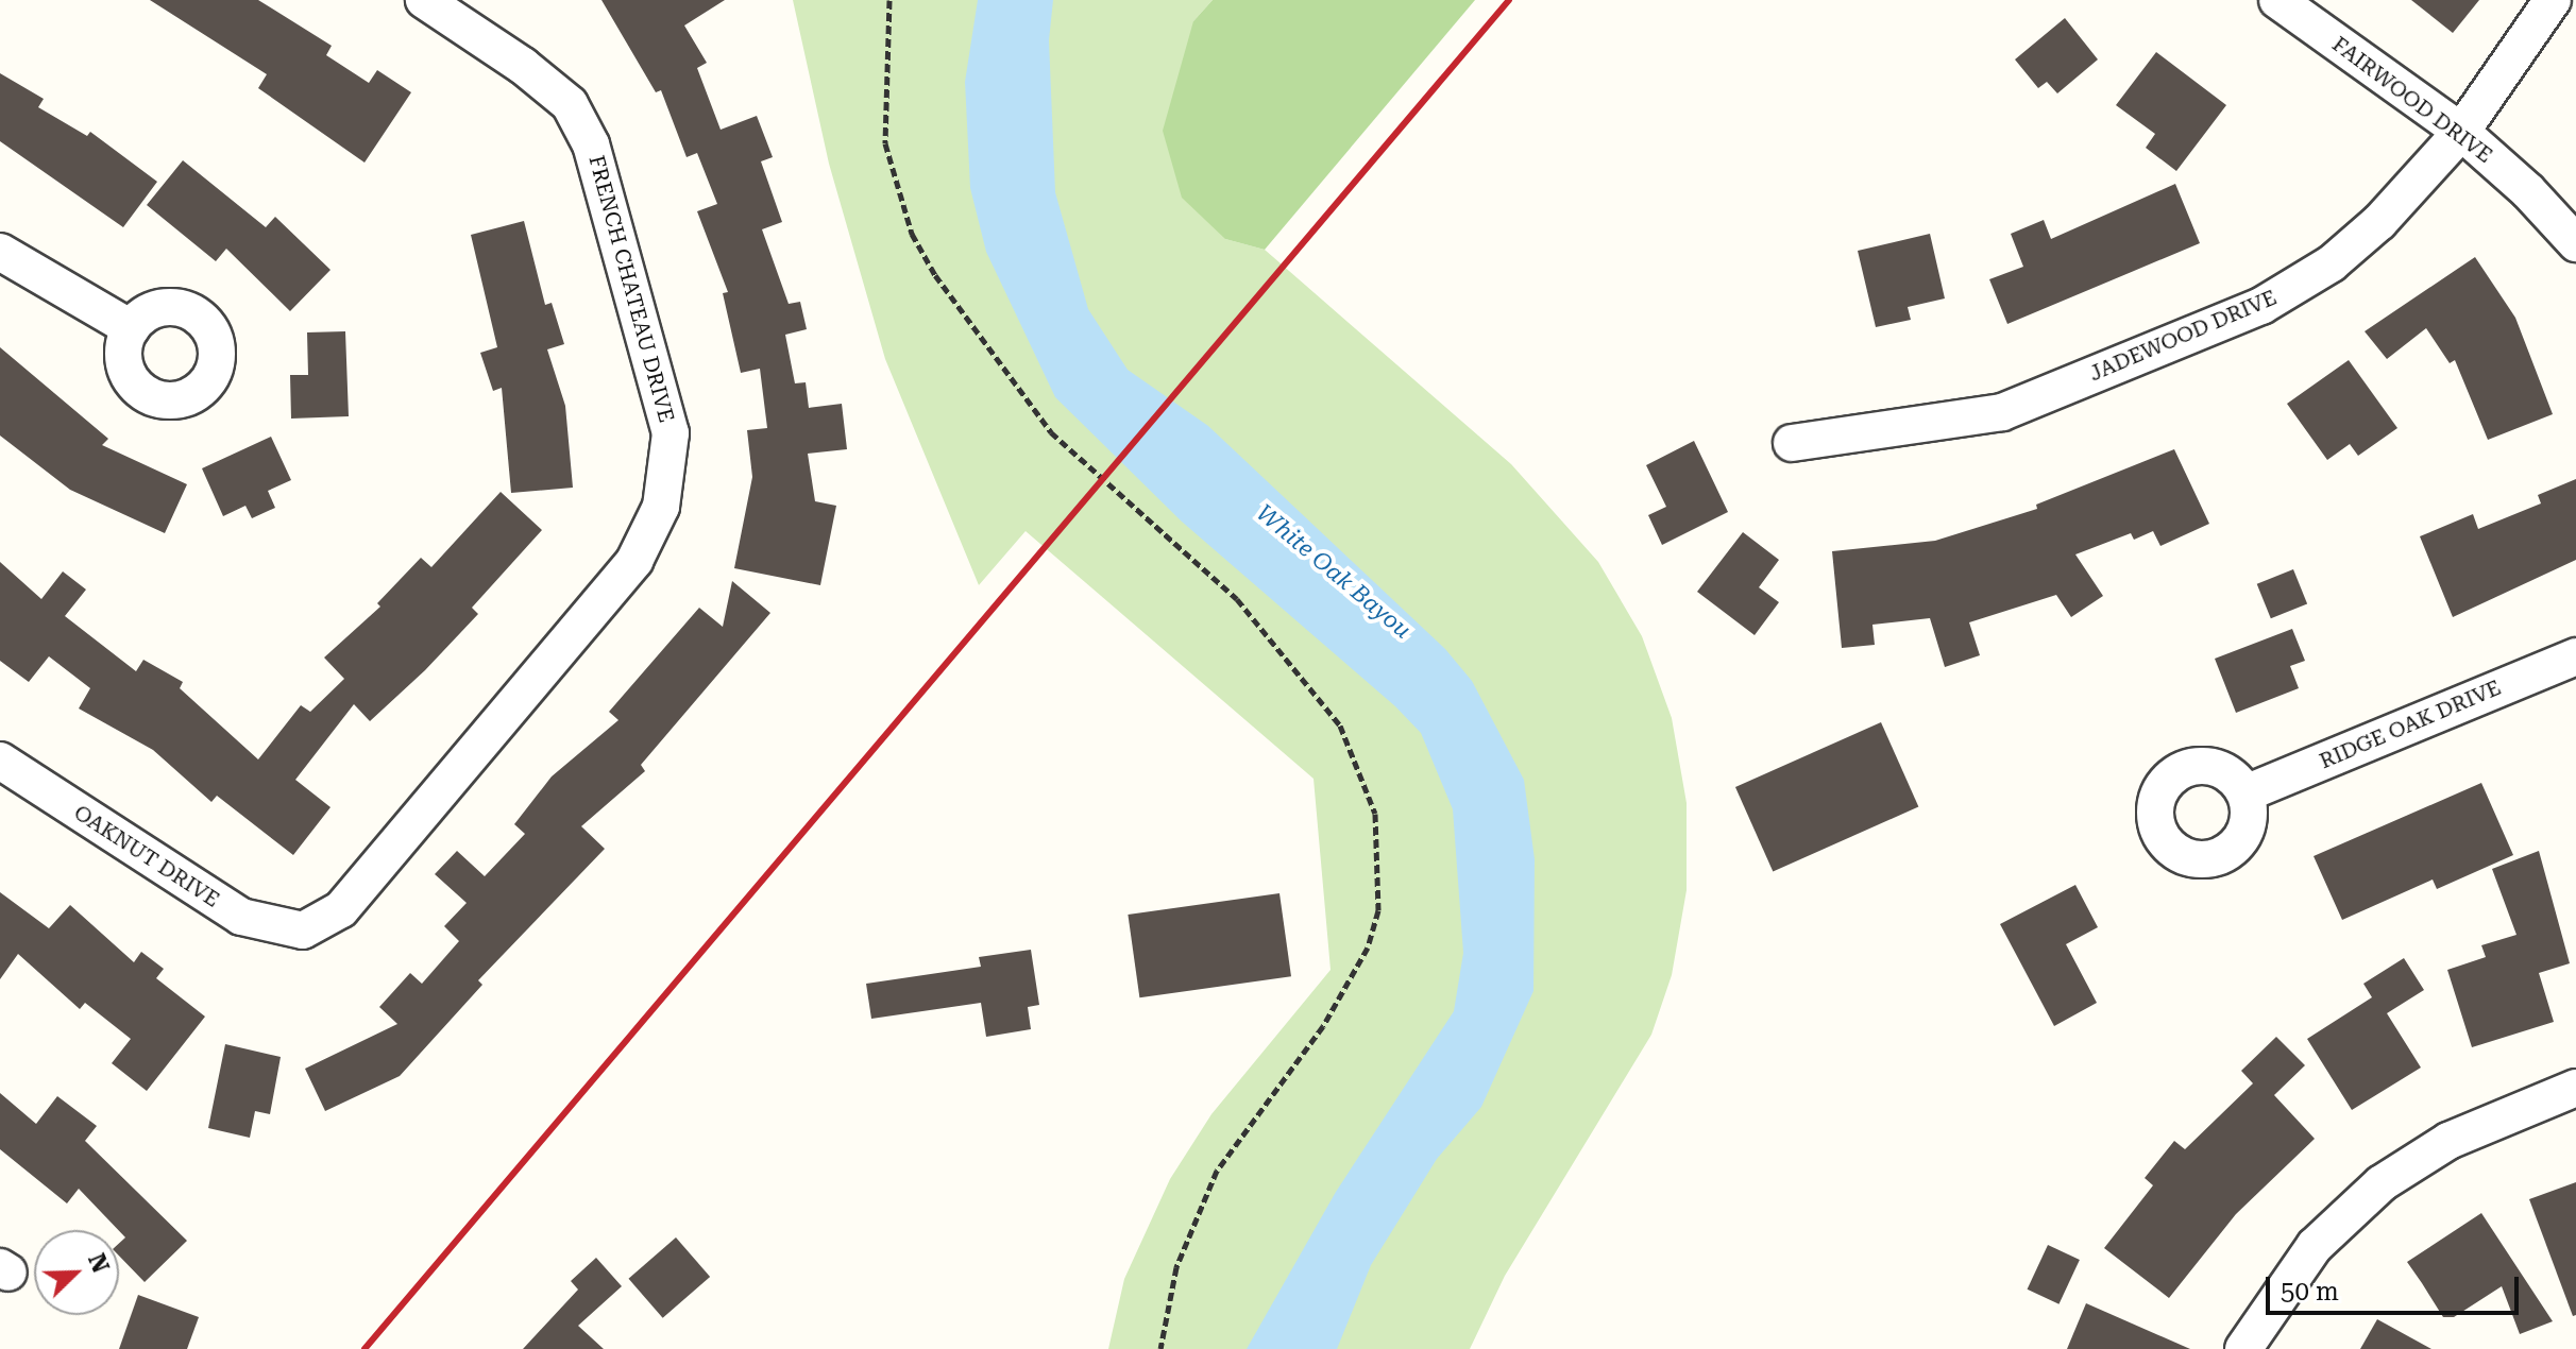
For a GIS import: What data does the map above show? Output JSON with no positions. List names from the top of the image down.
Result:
{
  "streets": {
    "street": [
      "FAIRWOOD DRIVE",
      "FRENCH CHATEAU DRIVE",
      "JADEWOOD DRIVE",
      "RIDGE OAK DRIVE",
      "OAKNUT DRIVE"
    ]
  },
  "crossings": [
    ["FAIRWOOD DRIVE", "JADEWOOD DRIVE"],
    ["FRENCH CHATEAU DRIVE", "OAKNUT DRIVE"]
  ],
  "water": ["White Oak Bayou"],
  "scale_bar": "50 m",
  "north": "top right"
}
